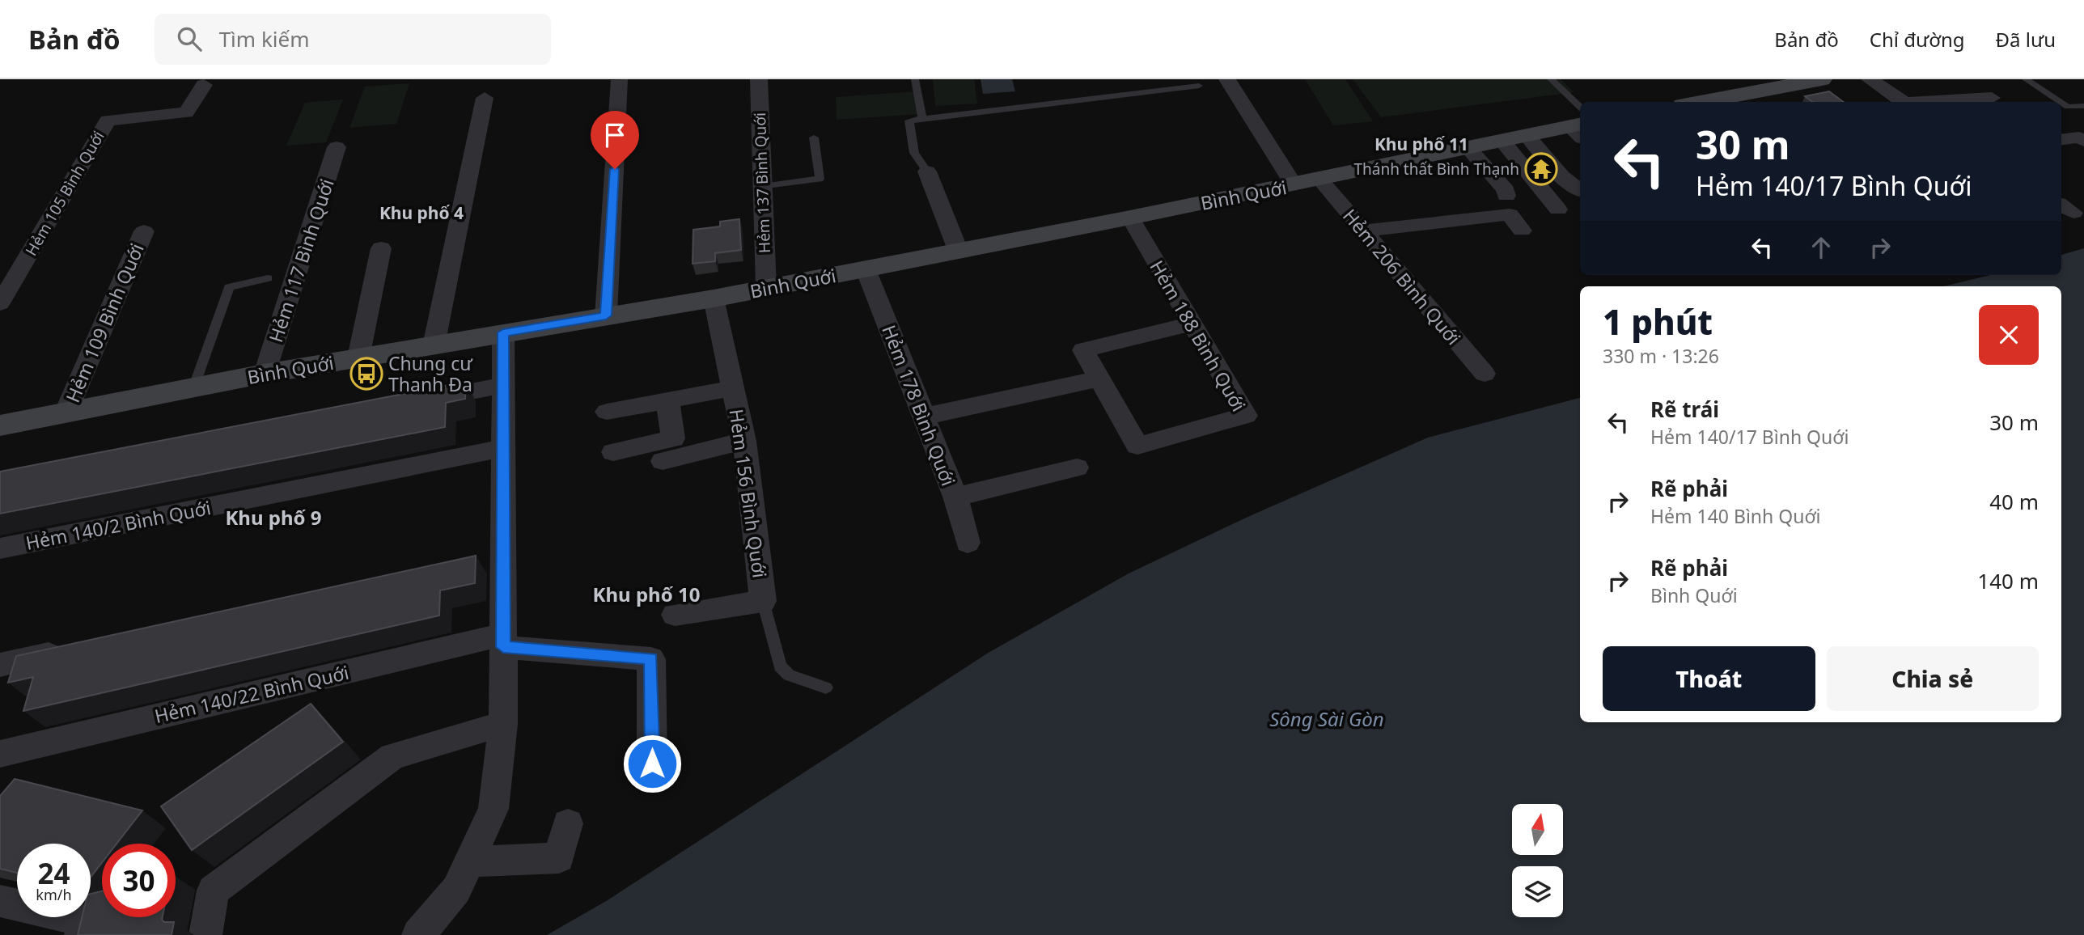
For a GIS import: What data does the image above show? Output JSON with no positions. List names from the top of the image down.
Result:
{
  "streets": {
    "main road": ["Bình Quới"],
    "street": [
      "Hẻm 137 Bình Quới",
      "Hẻm 105 Bình Quới",
      "Hẻm 117 Bình Quới",
      "Hẻm 206 Bình Quới",
      "Hẻm 109 Bình Quới",
      "Hẻm 188 Bình Quới",
      "Hẻm 178 Bình Quới",
      "Hẻm 156 Bình Quới",
      "Hẻm 140/2 Bình Quới",
      "Hẻm 140/22 Bình Quới"
    ]
  },
  "crossings": [
    ["Hẻm 137 Bình Quới", "Bình Quới"],
    ["Bình Quới", "Hẻm 117 Bình Quới"],
    ["Bình Quới", "Hẻm 206 Bình Quới"],
    ["Bình Quới", "Hẻm 109 Bình Quới"],
    ["Bình Quới", "Hẻm 188 Bình Quới"],
    ["Bình Quới", "Hẻm 178 Bình Quới"],
    ["Bình Quới", "Hẻm 156 Bình Quới"]
  ],
  "districts": [
    "Khu phố 11",
    "Khu phố 4",
    "Khu phố 9",
    "Khu phố 10"
  ],
  "water": ["Sông Sài Gòn"],
  "places": {
    "temple": ["Thánh thất Bình Thạnh"],
    "bus stop": ["Chung cư Thanh Đa"]
  },
  "north": "top",
  "page": {
    "header": "Bản đồ",
    "search": "Tìm kiếm",
    "nav": ["Bản đồ", "Chỉ đường", "Đã lưu"],
    "turn": ["30 m", "Hẻm 140/17 Bình Quới"],
    "heading": ["1 phút", "330 m · 13:26"],
    "list": [
      {
        "name": "Rẽ trái",
        "note": "Hẻm 140/17 Bình Quới",
        "value": "30 m"
      },
      {
        "name": "Rẽ phải",
        "note": "Hẻm 140 Bình Quới",
        "value": "40 m"
      },
      {
        "name": "Rẽ phải",
        "note": "Bình Quới",
        "value": "140 m"
      }
    ],
    "buttons": ["Thoát", "Chia sẻ"],
    "speed": "24 km/h",
    "limit": "30"
  }
}
